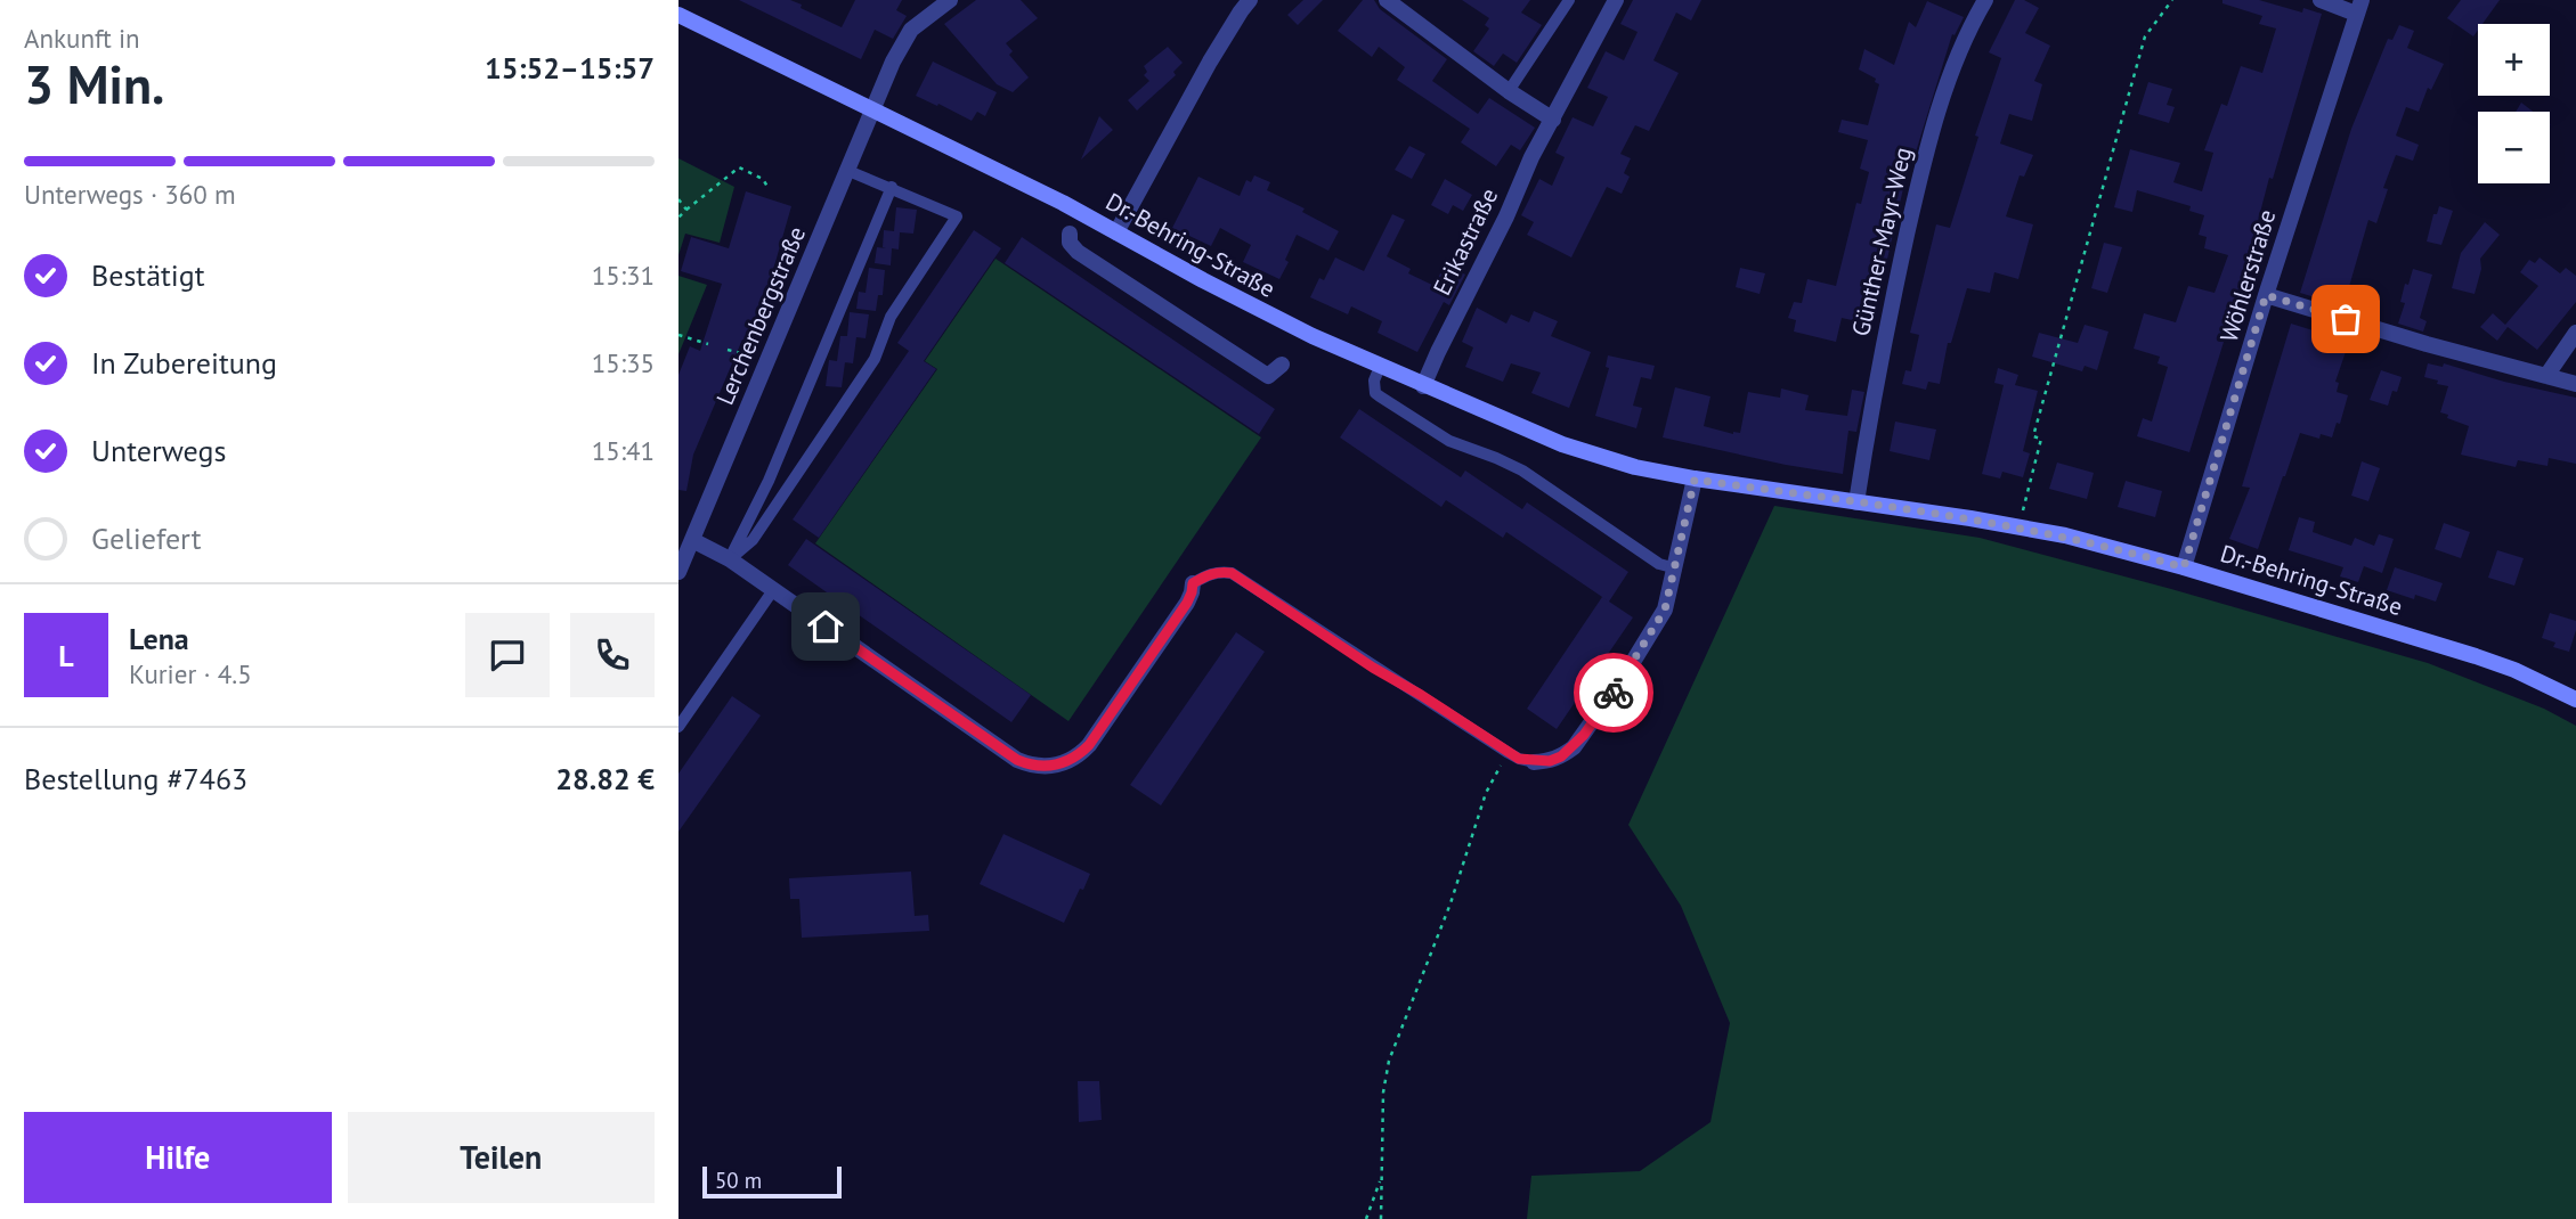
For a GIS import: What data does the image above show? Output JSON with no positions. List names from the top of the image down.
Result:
{
  "streets": {
    "street": [
      "Erikastraße",
      "Günther-Mayr-Weg",
      "Dr.-Behring-Straße",
      "Wöhlerstraße",
      "Lerchenbergstraße"
    ]
  },
  "crossings": [
    ["Erikastraße", "Dr.-Behring-Straße"],
    ["Günther-Mayr-Weg", "Dr.-Behring-Straße"],
    ["Dr.-Behring-Straße", "Wöhlerstraße"],
    ["Dr.-Behring-Straße", "Lerchenbergstraße"]
  ],
  "scale_bar": "50 m",
  "page": {
    "heading": ["3 Min.", "Ankunft in", "15:52–15:57"],
    "panel": [
      "Lena",
      "Kurier · 4.5",
      "Bestellung #7463",
      "28.82 €"
    ],
    "map_buttons": ["+", "−"],
    "bar": "Unterwegs · 360 m",
    "list": [
      ["Bestätigt", "15:31"],
      ["In Zubereitung", "15:35"],
      ["Unterwegs", "15:41"],
      "Geliefert"
    ],
    "round": "L",
    "buttons": ["Hilfe", "Teilen"],
    "scale": "50 m"
  }
}
